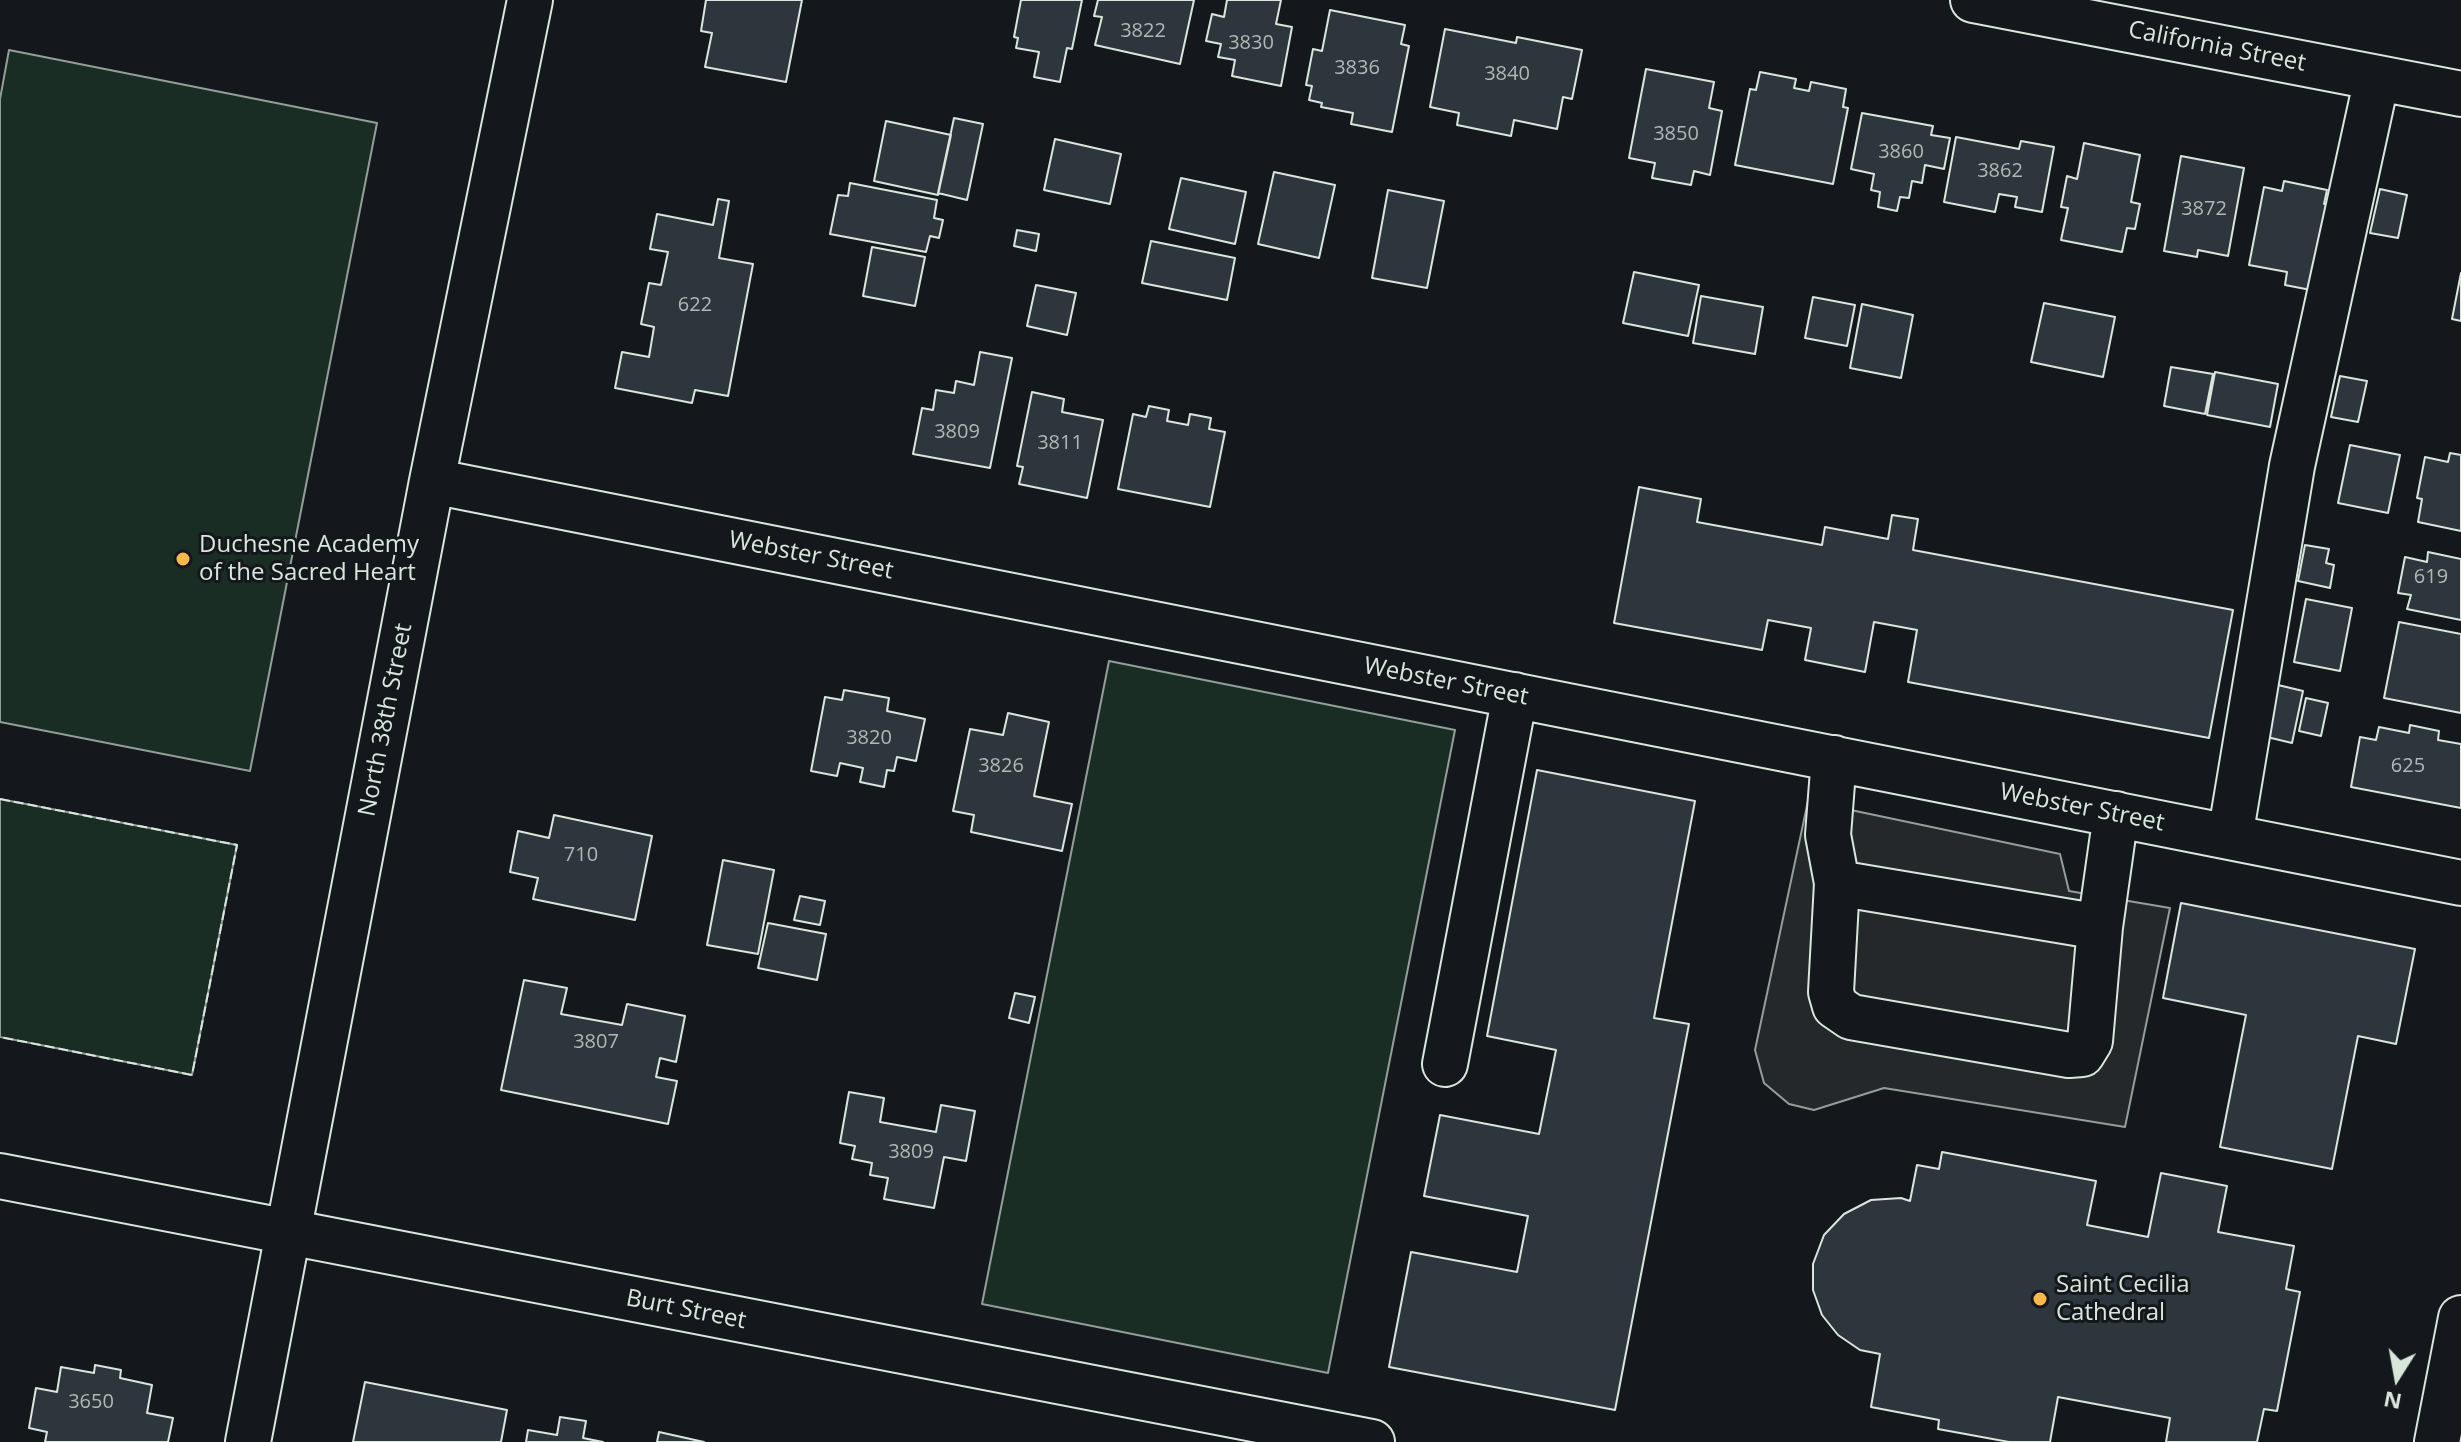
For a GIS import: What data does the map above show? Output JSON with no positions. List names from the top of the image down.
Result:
{
  "streets": {
    "street": [
      "California Street",
      "Webster Street",
      "North 38th Street",
      "Burt Street"
    ]
  },
  "crossings": [
    ["Webster Street", "North 38th Street"],
    ["North 38th Street", "Burt Street"]
  ],
  "places": ["Duchesne Academy of the Sacred Heart", "Saint Cecilia Cathedral"],
  "house_numbers": [
    "3822",
    "3830",
    "3836",
    "3840",
    "3850",
    "3860",
    "3862",
    "3872",
    "622",
    "3809",
    "3811",
    "619",
    "3820",
    "3826",
    "625",
    "710",
    "3807",
    "3809",
    "3650"
  ],
  "north": "bottom"
}
